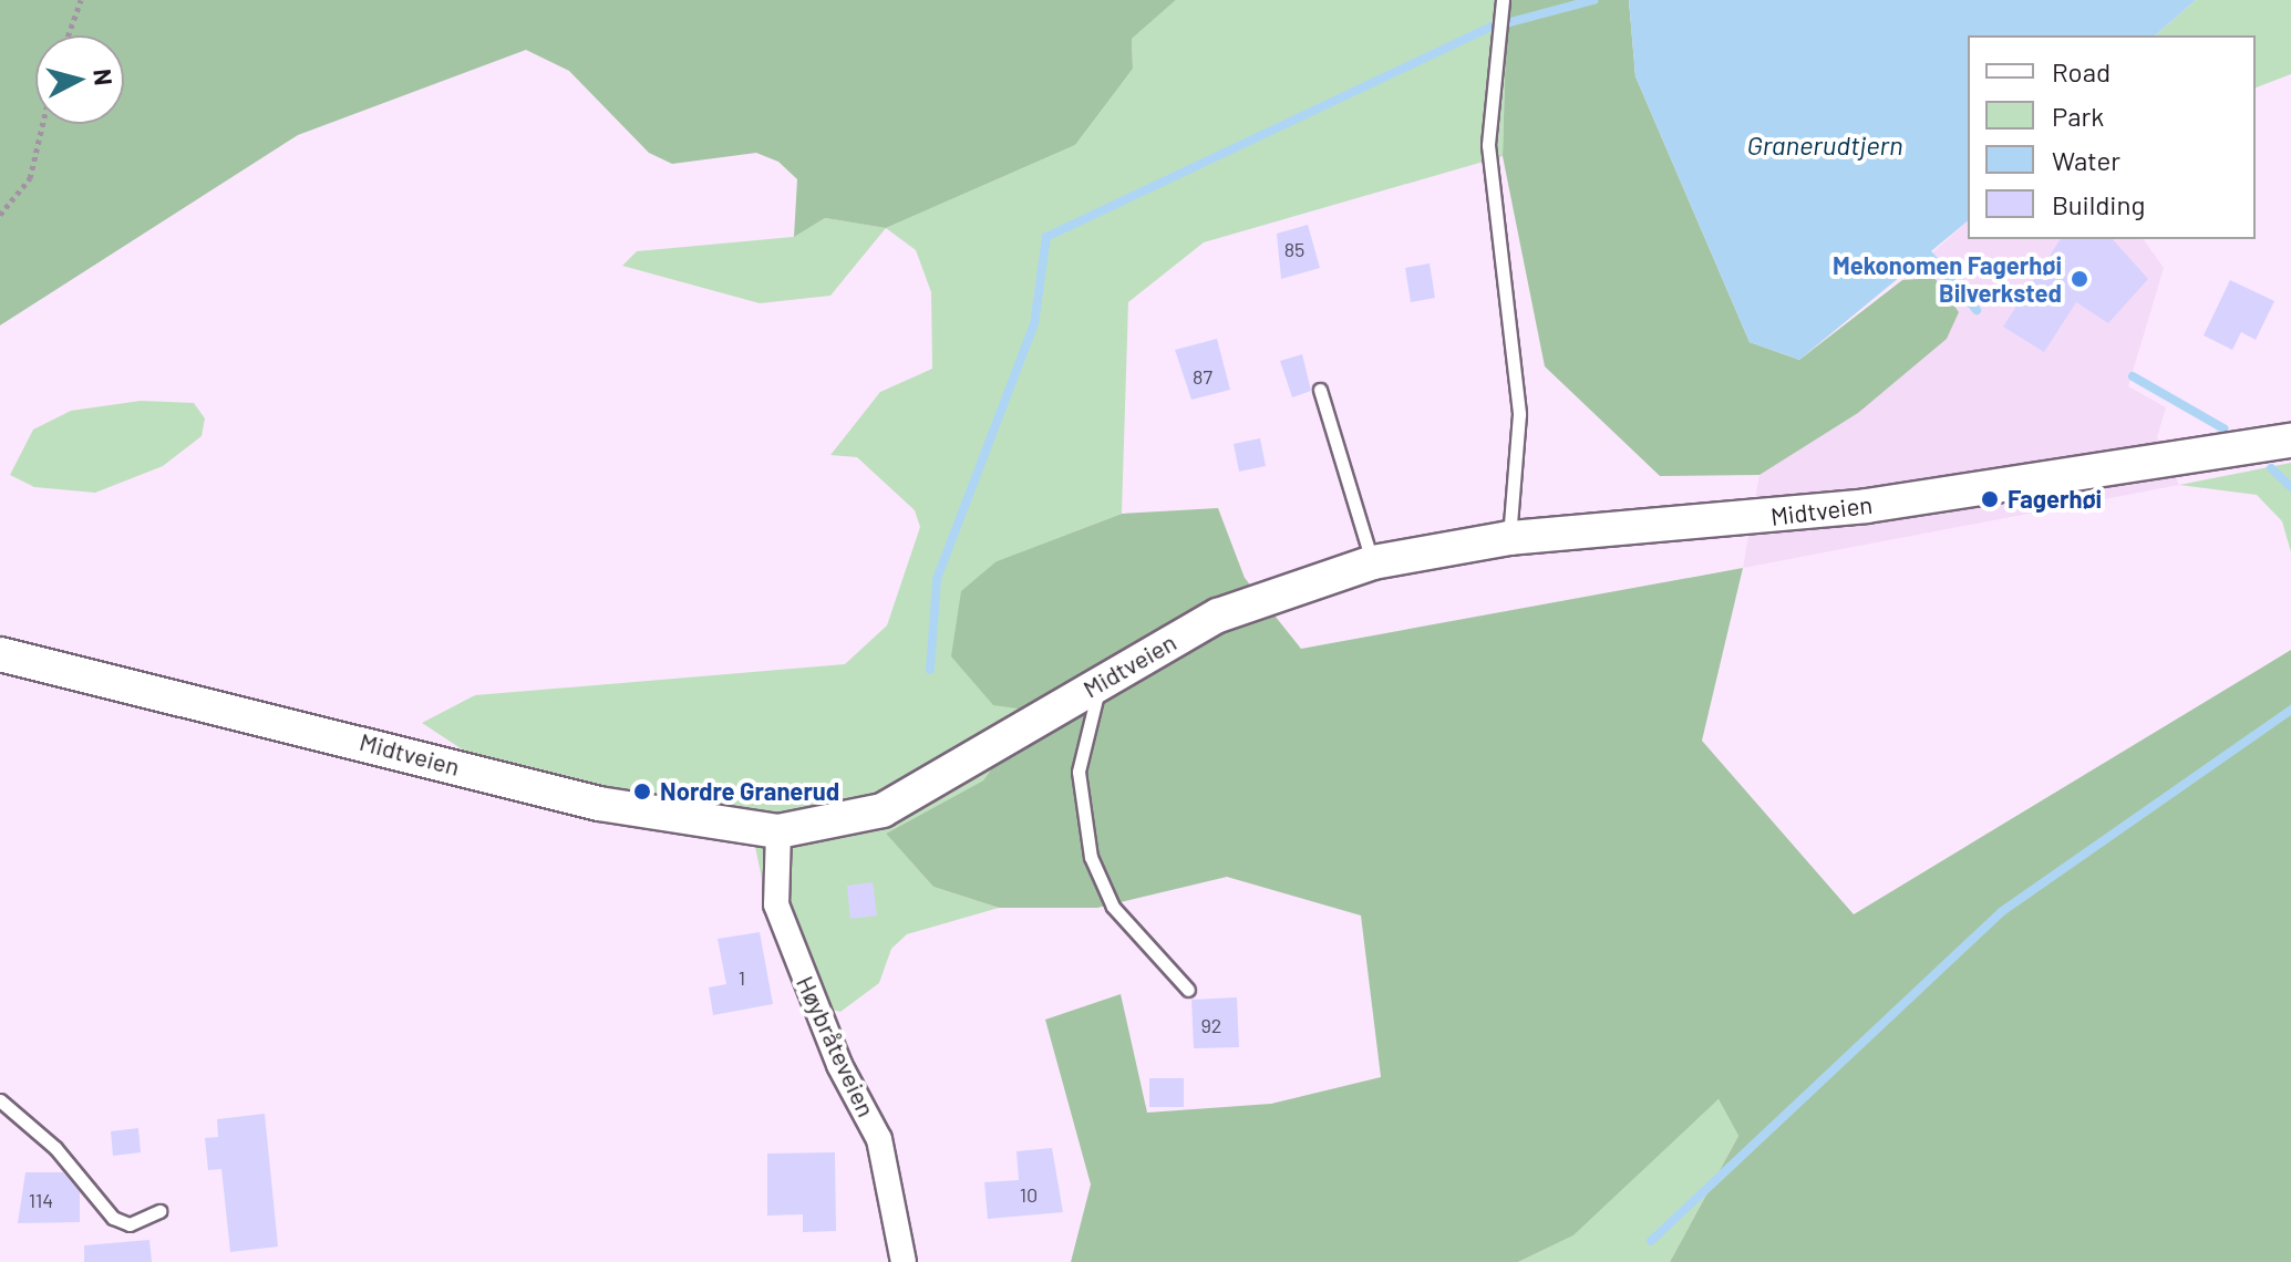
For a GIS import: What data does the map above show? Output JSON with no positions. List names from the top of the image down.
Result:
{
  "streets": {
    "main road": ["Midtveien"],
    "street": ["Høybråteveien"]
  },
  "crossings": [
    ["Midtveien", "Høybråteveien"]
  ],
  "water": ["Granerudtjern"],
  "places": ["Mekonomen Fagerhøi Bilverksted", "Fagerhøi", "Nordre Granerud"],
  "house_numbers": [
    "85",
    "87",
    "1",
    "92",
    "10",
    "114"
  ],
  "legend": [
    "Road",
    "Park",
    "Water",
    "Building"
  ],
  "north": "right"
}
